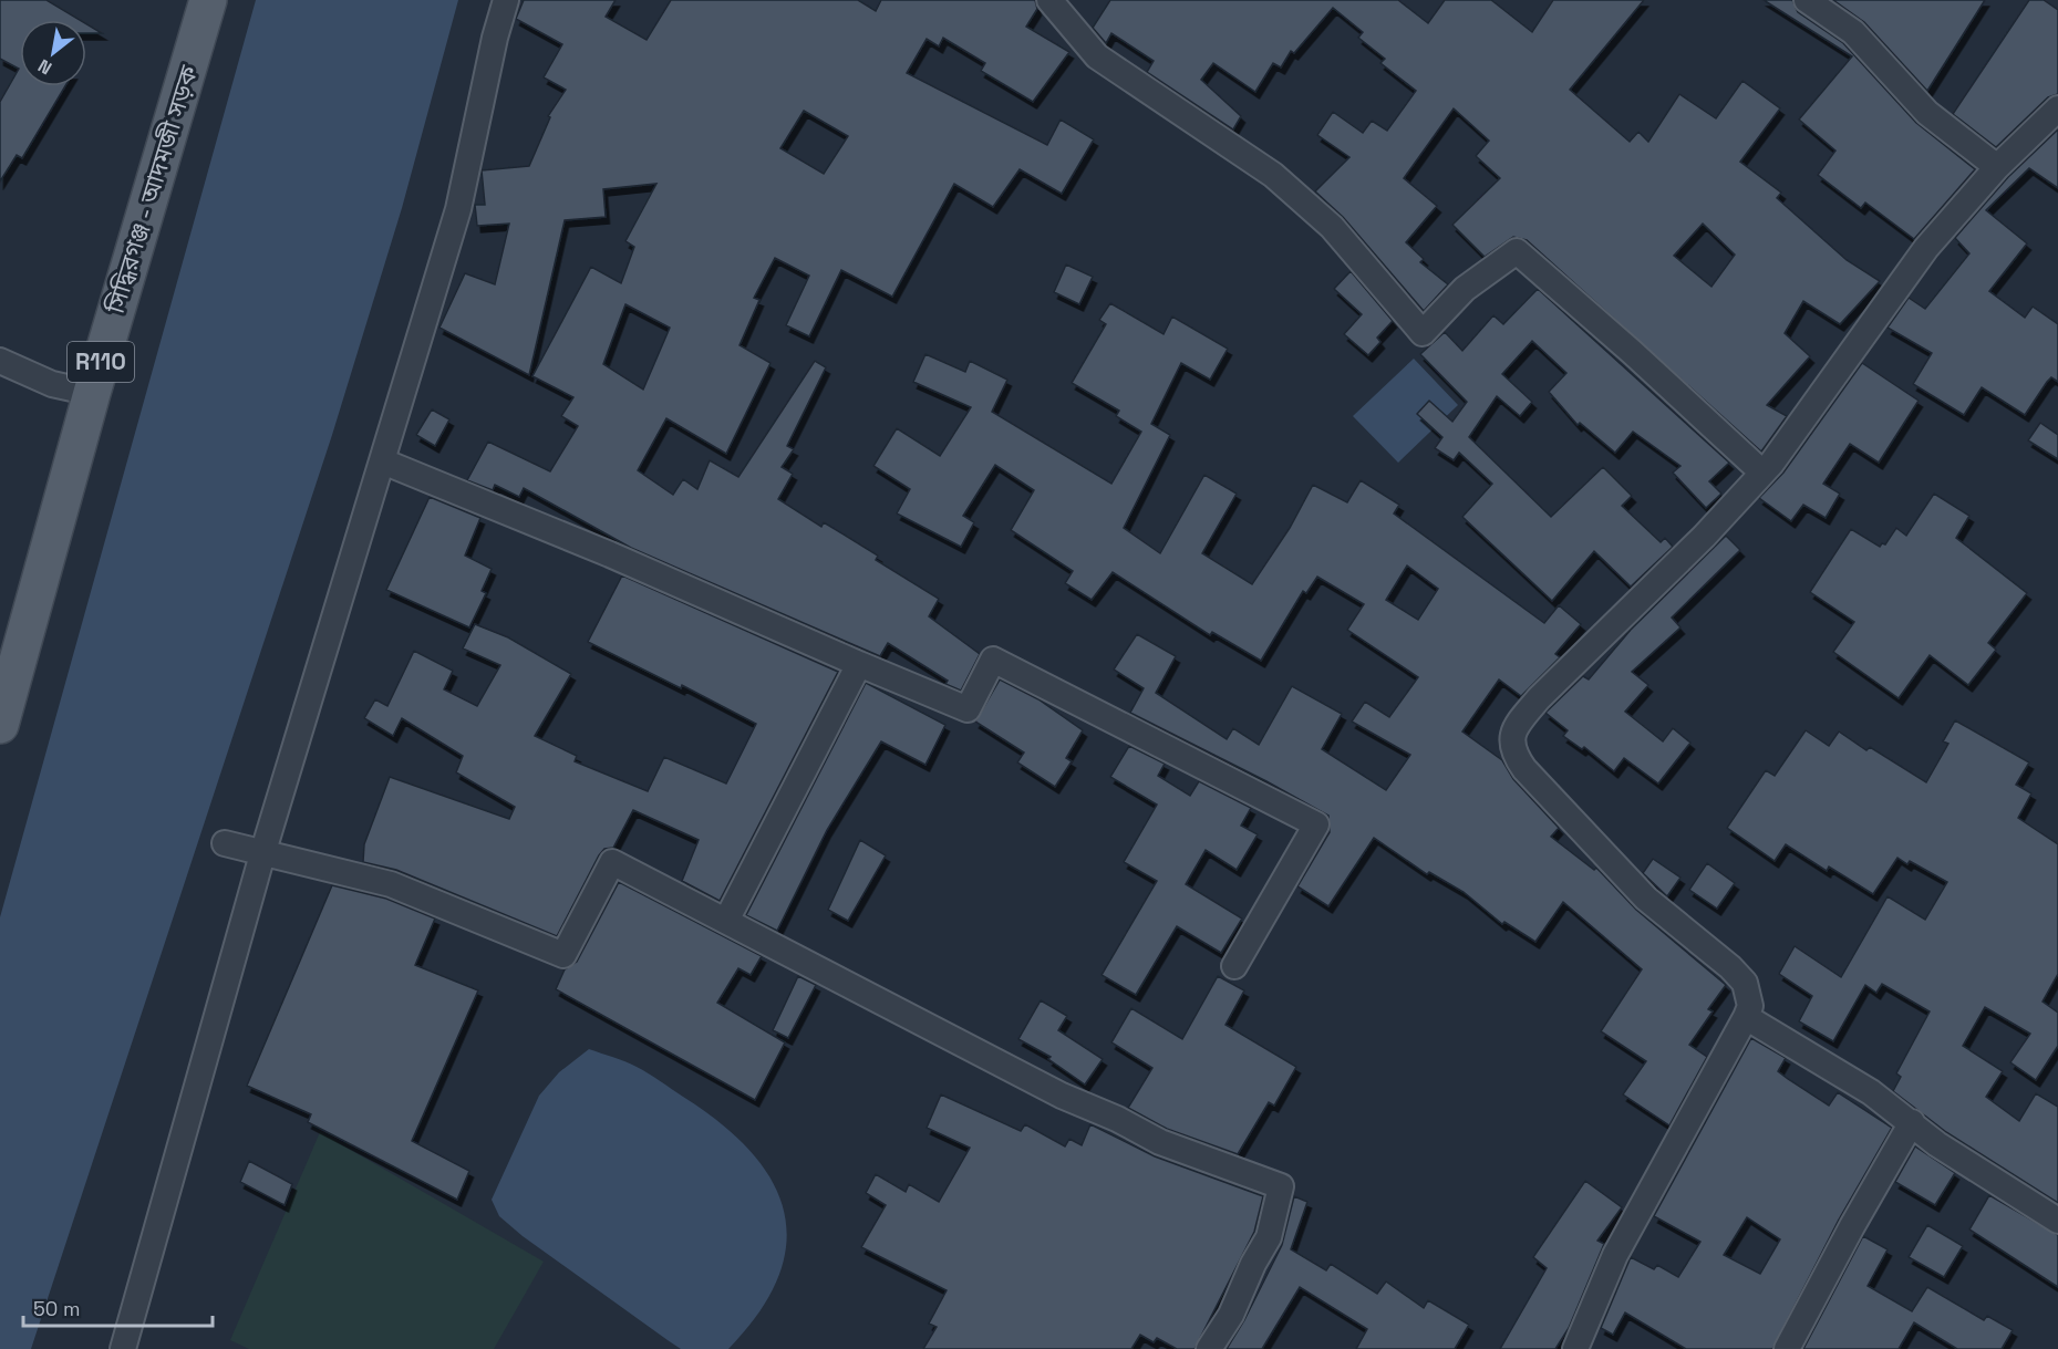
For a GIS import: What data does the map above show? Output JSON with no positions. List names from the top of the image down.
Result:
{
  "streets": {
    "main road": ["সিদ্ধিরগঞ্জ - আদমজী সড়ক", "R110"]
  },
  "scale_bar": "50 m",
  "north": "bottom left"
}
